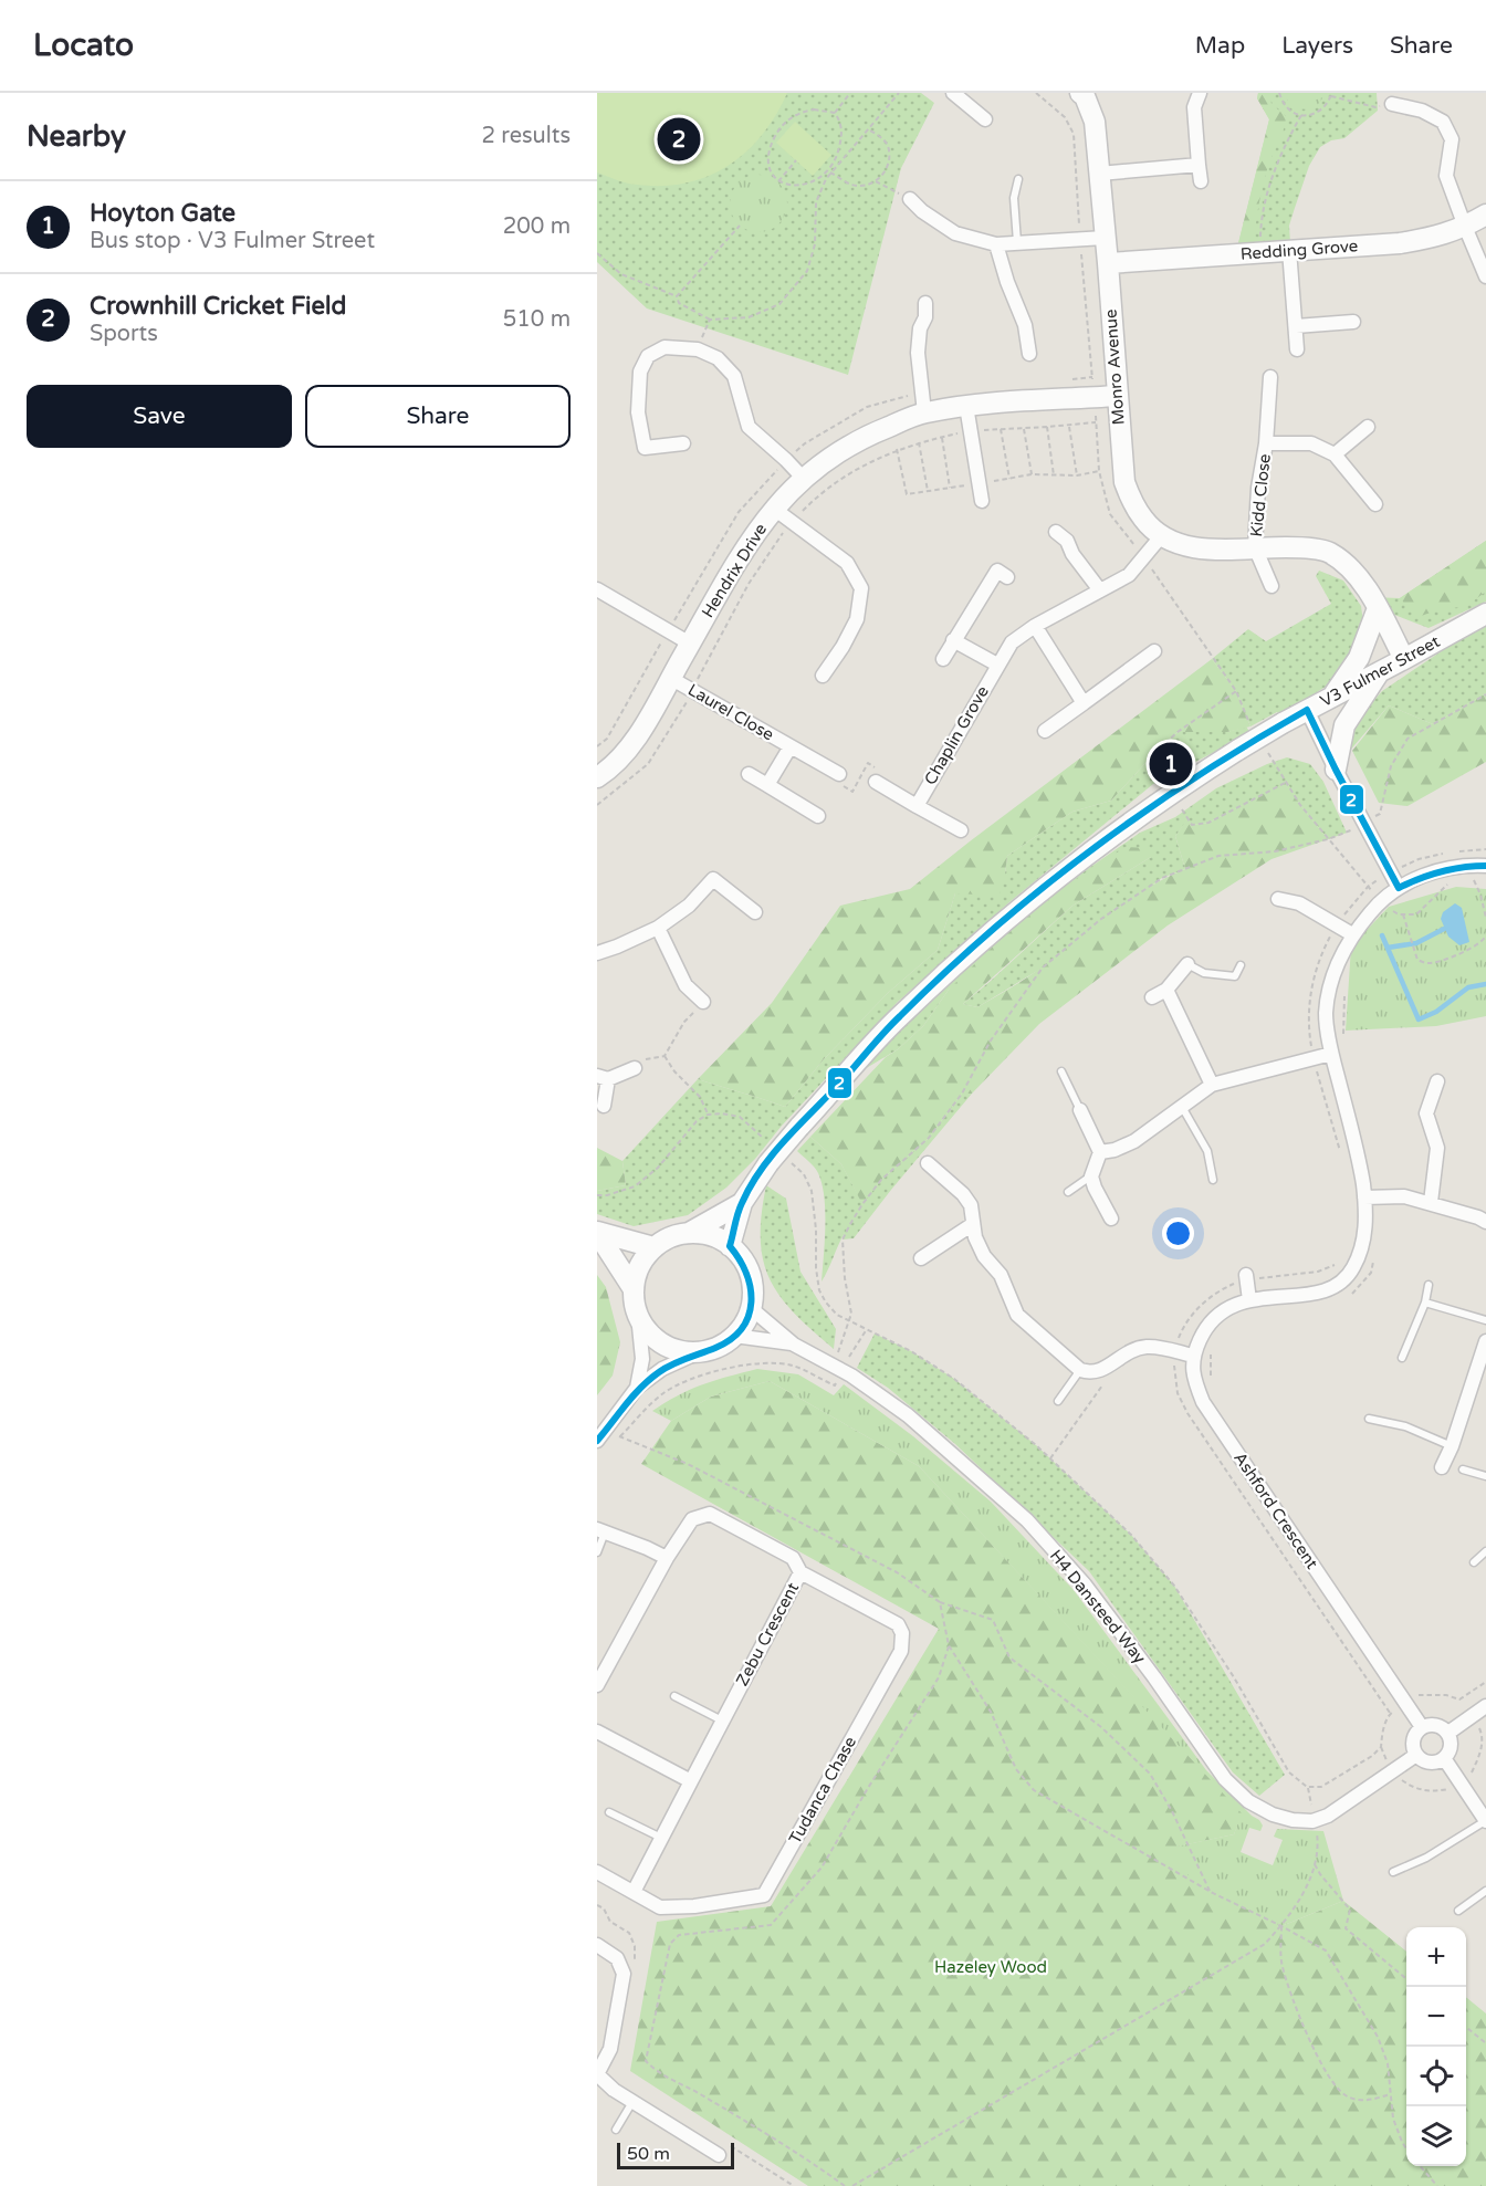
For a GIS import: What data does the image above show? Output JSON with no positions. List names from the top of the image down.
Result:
{
  "streets": {
    "street": [
      "Redding Grove",
      "Monro Avenue",
      "Kidd Close",
      "Hendrix Drive",
      "V3 Fulmer Street",
      "Laurel Close",
      "Chaplin Grove",
      "Ashford Crescent",
      "H4 Dansteed Way",
      "Zebu Crescent",
      "Tudanca Chase"
    ]
  },
  "crossings": [
    ["Redding Grove", "Monro Avenue"],
    ["Monro Avenue", "Kidd Close"],
    ["Monro Avenue", "Hendrix Drive"],
    ["Monro Avenue", "V3 Fulmer Street"],
    ["Monro Avenue", "Chaplin Grove"],
    ["Hendrix Drive", "Laurel Close"],
    ["V3 Fulmer Street", "H4 Dansteed Way"],
    ["Zebu Crescent", "Tudanca Chase"]
  ],
  "parks": ["Hazeley Wood"],
  "lines": ["transit line 2"],
  "scale_bar": "50 m",
  "page": {
    "header": "Locato",
    "nav": ["Map", "Layers", "Share"],
    "heading": ["Nearby", "2 results"],
    "pins": ["2", "1"],
    "list": [
      {
        "mark": "1",
        "name": "Hoyton Gate",
        "note": "Bus stop · V3 Fulmer Street",
        "value": "200 m"
      },
      {
        "mark": "2",
        "name": "Crownhill Cricket Field",
        "note": "Sports",
        "value": "510 m"
      }
    ],
    "buttons": ["Save", "Share"],
    "map_buttons": ["+", "−"],
    "scale": "50 m"
  }
}
